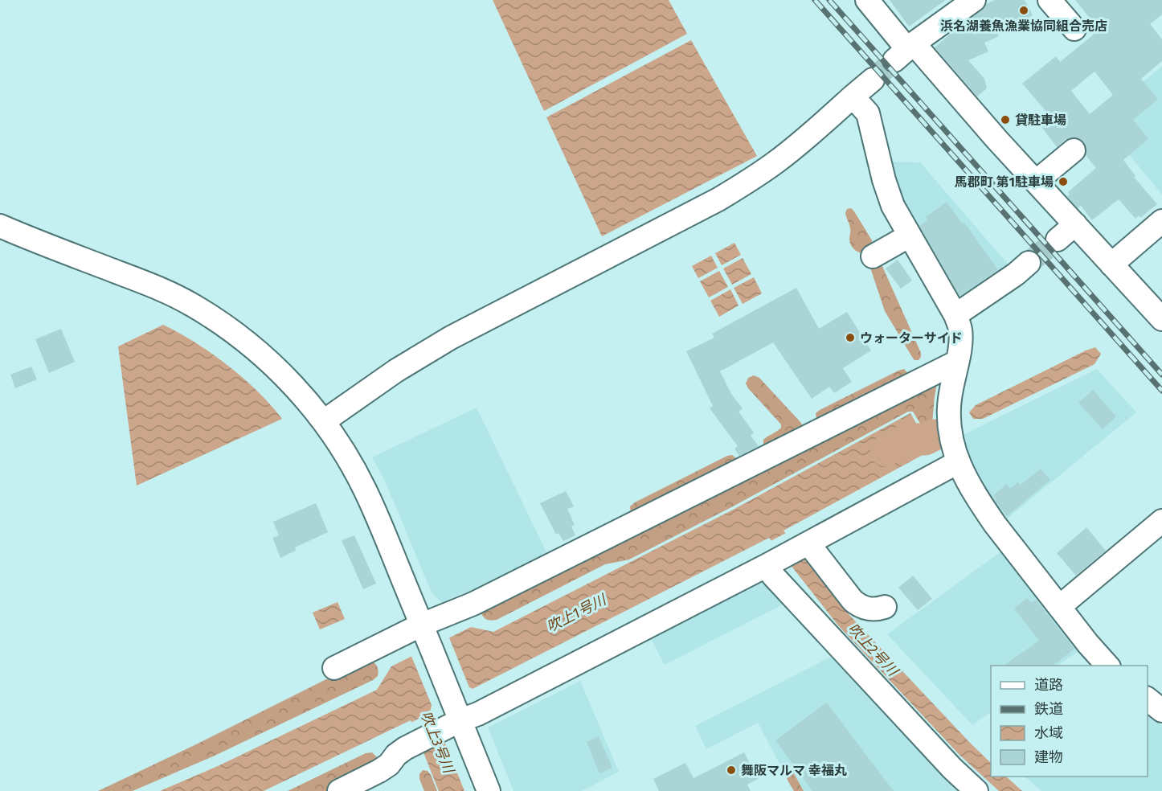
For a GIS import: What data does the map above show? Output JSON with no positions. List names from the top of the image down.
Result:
{
  "water": ["吹上1号川", "吹上2号川", "吹上3号川"],
  "places": [
    "浜名湖養魚漁業協同組合売店",
    "貸駐車場",
    "馬郡町 第1駐車場",
    "ウォーターサイド",
    "舞阪マルマ 幸福丸"
  ],
  "legend": [
    "道路",
    "鉄道",
    "水域",
    "建物"
  ]
}
